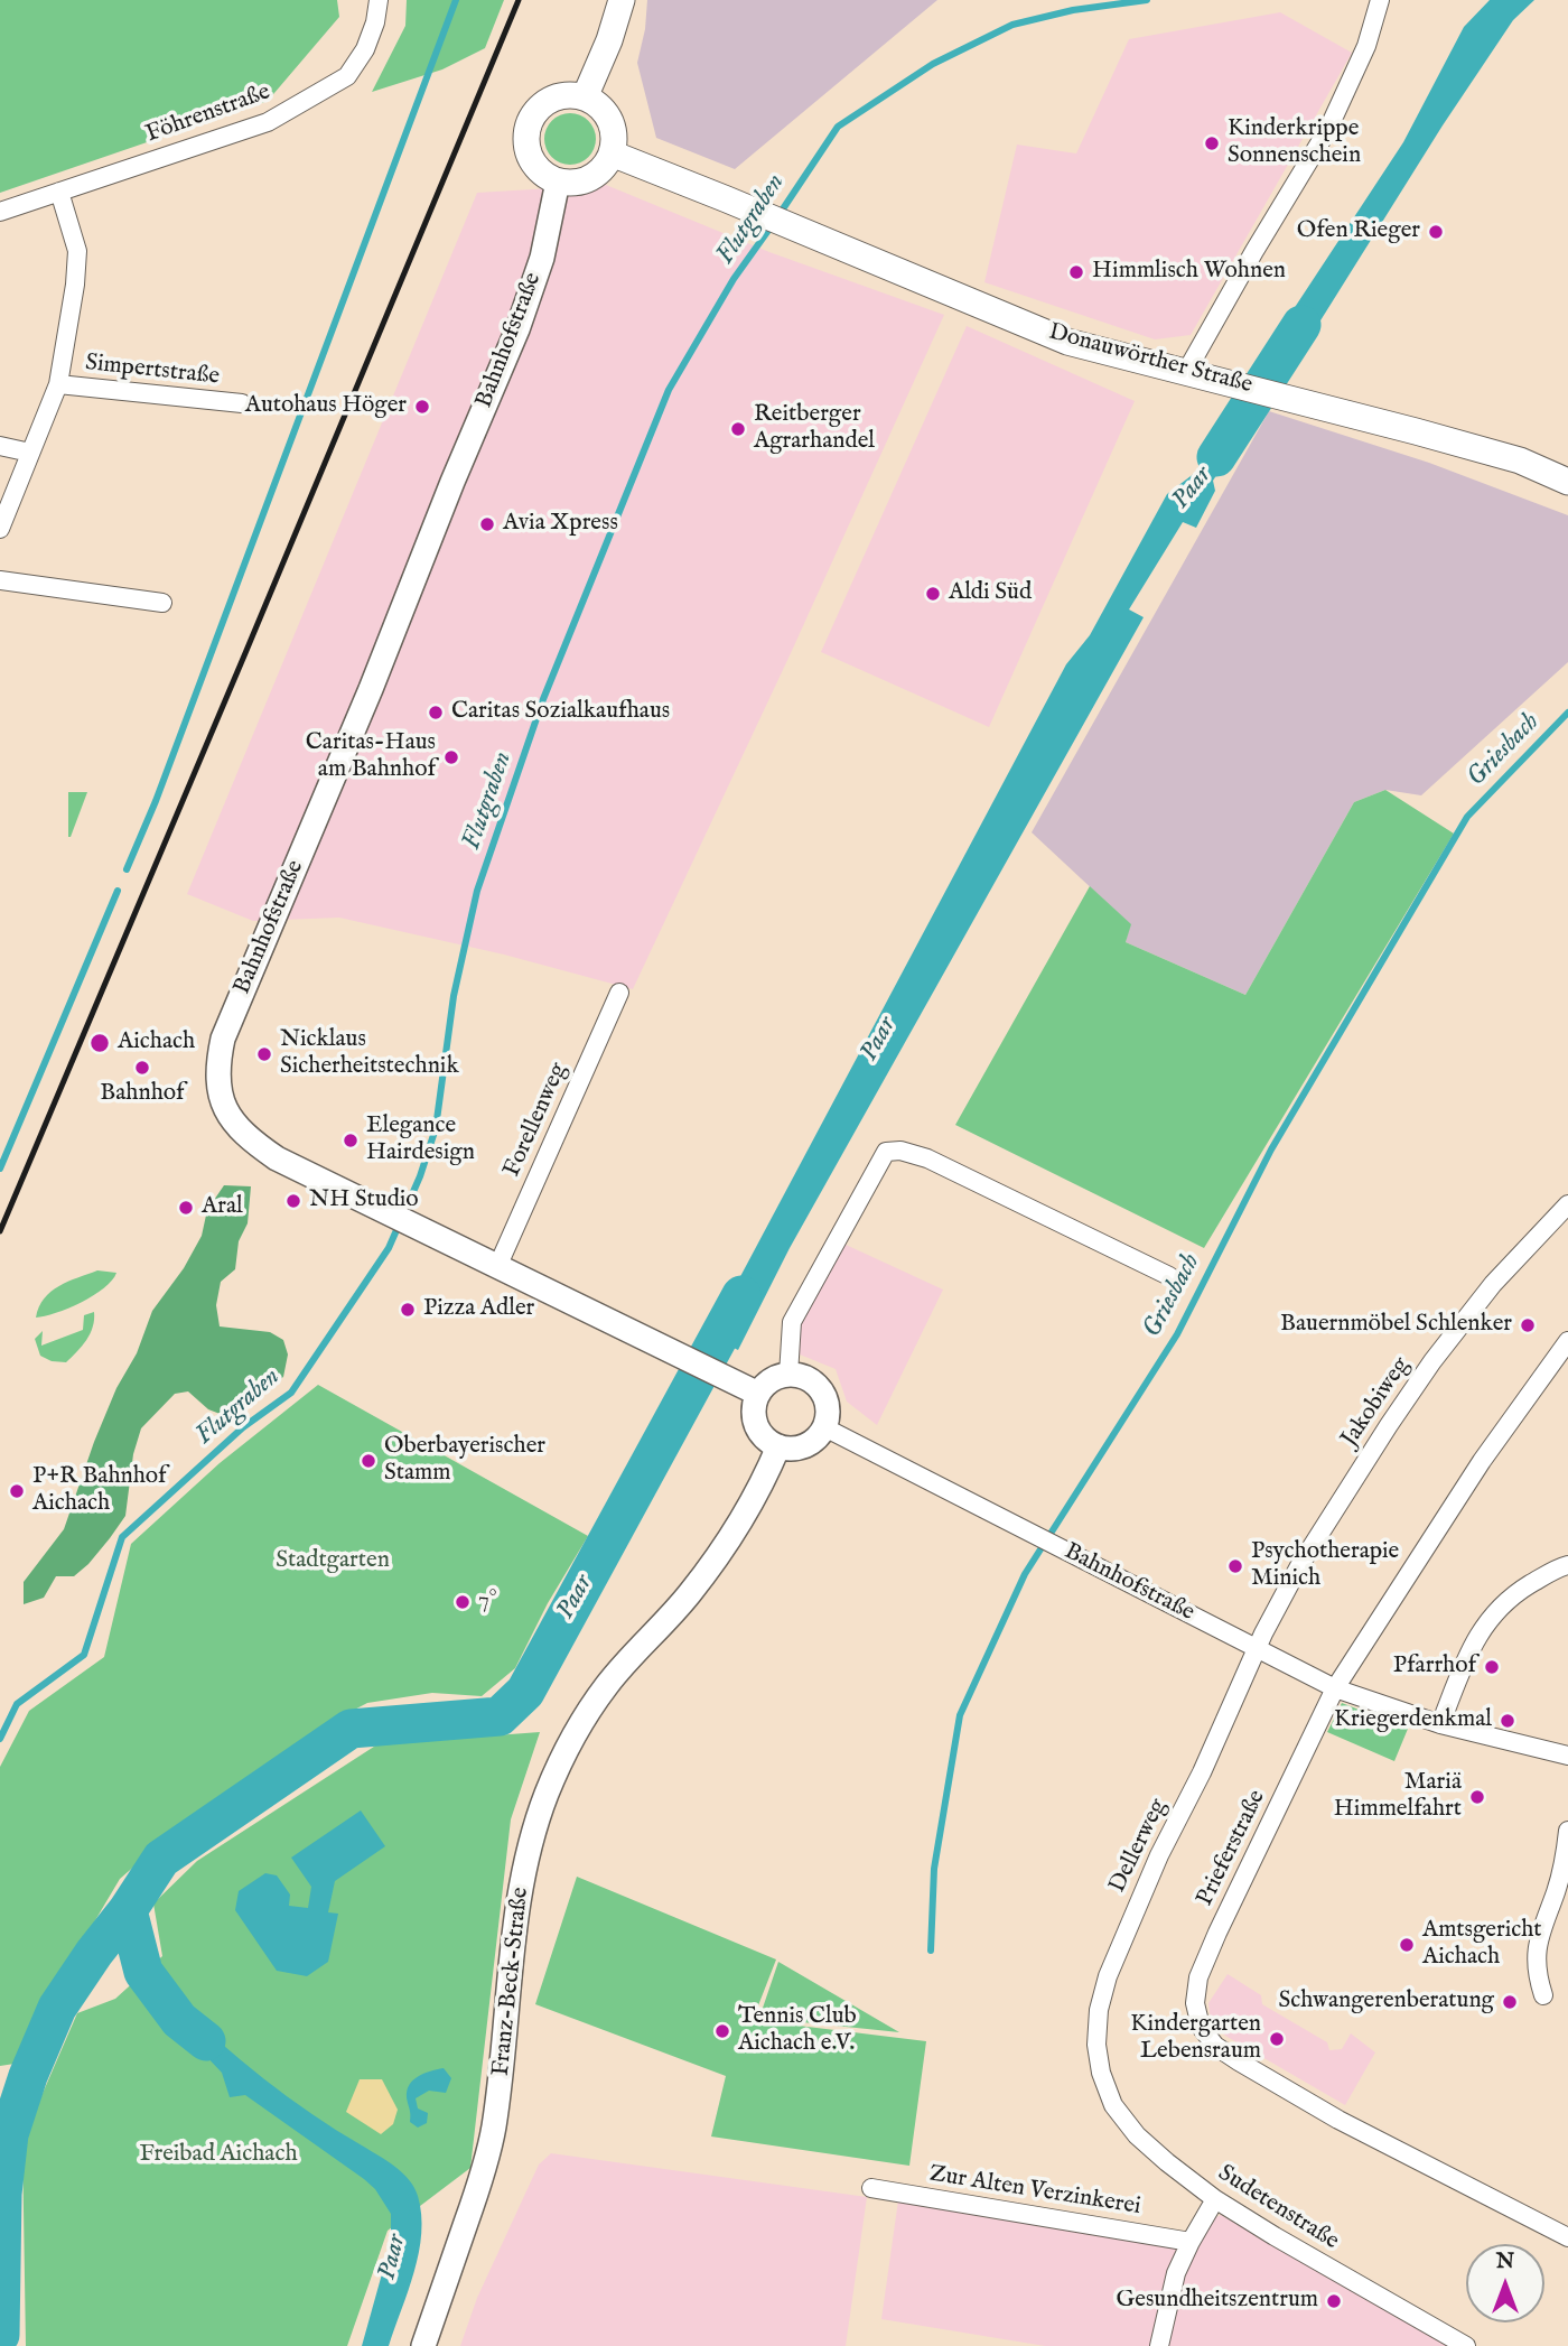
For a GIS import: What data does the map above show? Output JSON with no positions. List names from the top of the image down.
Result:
{
  "streets": {
    "main road": ["Donauwörther Straße"],
    "street": [
      "Föhrenstraße",
      "Bahnhofstraße",
      "Simpertstraße",
      "Forellenweg",
      "Jakobiweg",
      "Dellerweg",
      "Prieferstraße",
      "Franz-Beck-Straße",
      "Zur Alten Verzinkerei",
      "Sudetenstraße"
    ]
  },
  "crossings": [
    ["Föhrenstraße", "Simpertstraße"],
    ["Bahnhofstraße", "Donauwörther Straße"],
    ["Bahnhofstraße", "Forellenweg"],
    ["Bahnhofstraße", "Jakobiweg"],
    ["Bahnhofstraße", "Dellerweg"],
    ["Bahnhofstraße", "Prieferstraße"],
    ["Bahnhofstraße", "Franz-Beck-Straße"],
    ["Jakobiweg", "Dellerweg"],
    ["Dellerweg", "Sudetenstraße"]
  ],
  "water": ["Flutgraben", "Paar", "Griesbach"],
  "parks": ["Stadtgarten", "Freibad Aichach"],
  "places": [
    "Kinderkrippe Sonnenschein",
    "Ofen Rieger",
    "Himmlisch Wohnen",
    "Autohaus Höger",
    "Reitberger Agrarhandel",
    "Avia Xpress",
    "Aldi Süd",
    "Caritas Sozialkaufhaus",
    "Caritas-Haus am Bahnhof",
    "Aichach",
    "Nicklaus Sicherheitstechnik",
    "Bahnhof",
    "Elegance Hairdesign",
    "NH Studio",
    "Aral",
    "Pizza Adler",
    "Bauernmöbel Schlenker",
    "Oberbayerischer Stamm",
    "P+R Bahnhof Aichach",
    "Psychotherapie Minich",
    "7°",
    "Pfarrhof",
    "Kriegerdenkmal",
    "Mariä Himmelfahrt",
    "Amtsgericht Aichach",
    "Schwangerenberatung",
    "Tennis Club Aichach e.V.",
    "Kindergarten Lebensraum",
    "Gesundheitszentrum"
  ],
  "north": "top"
}
